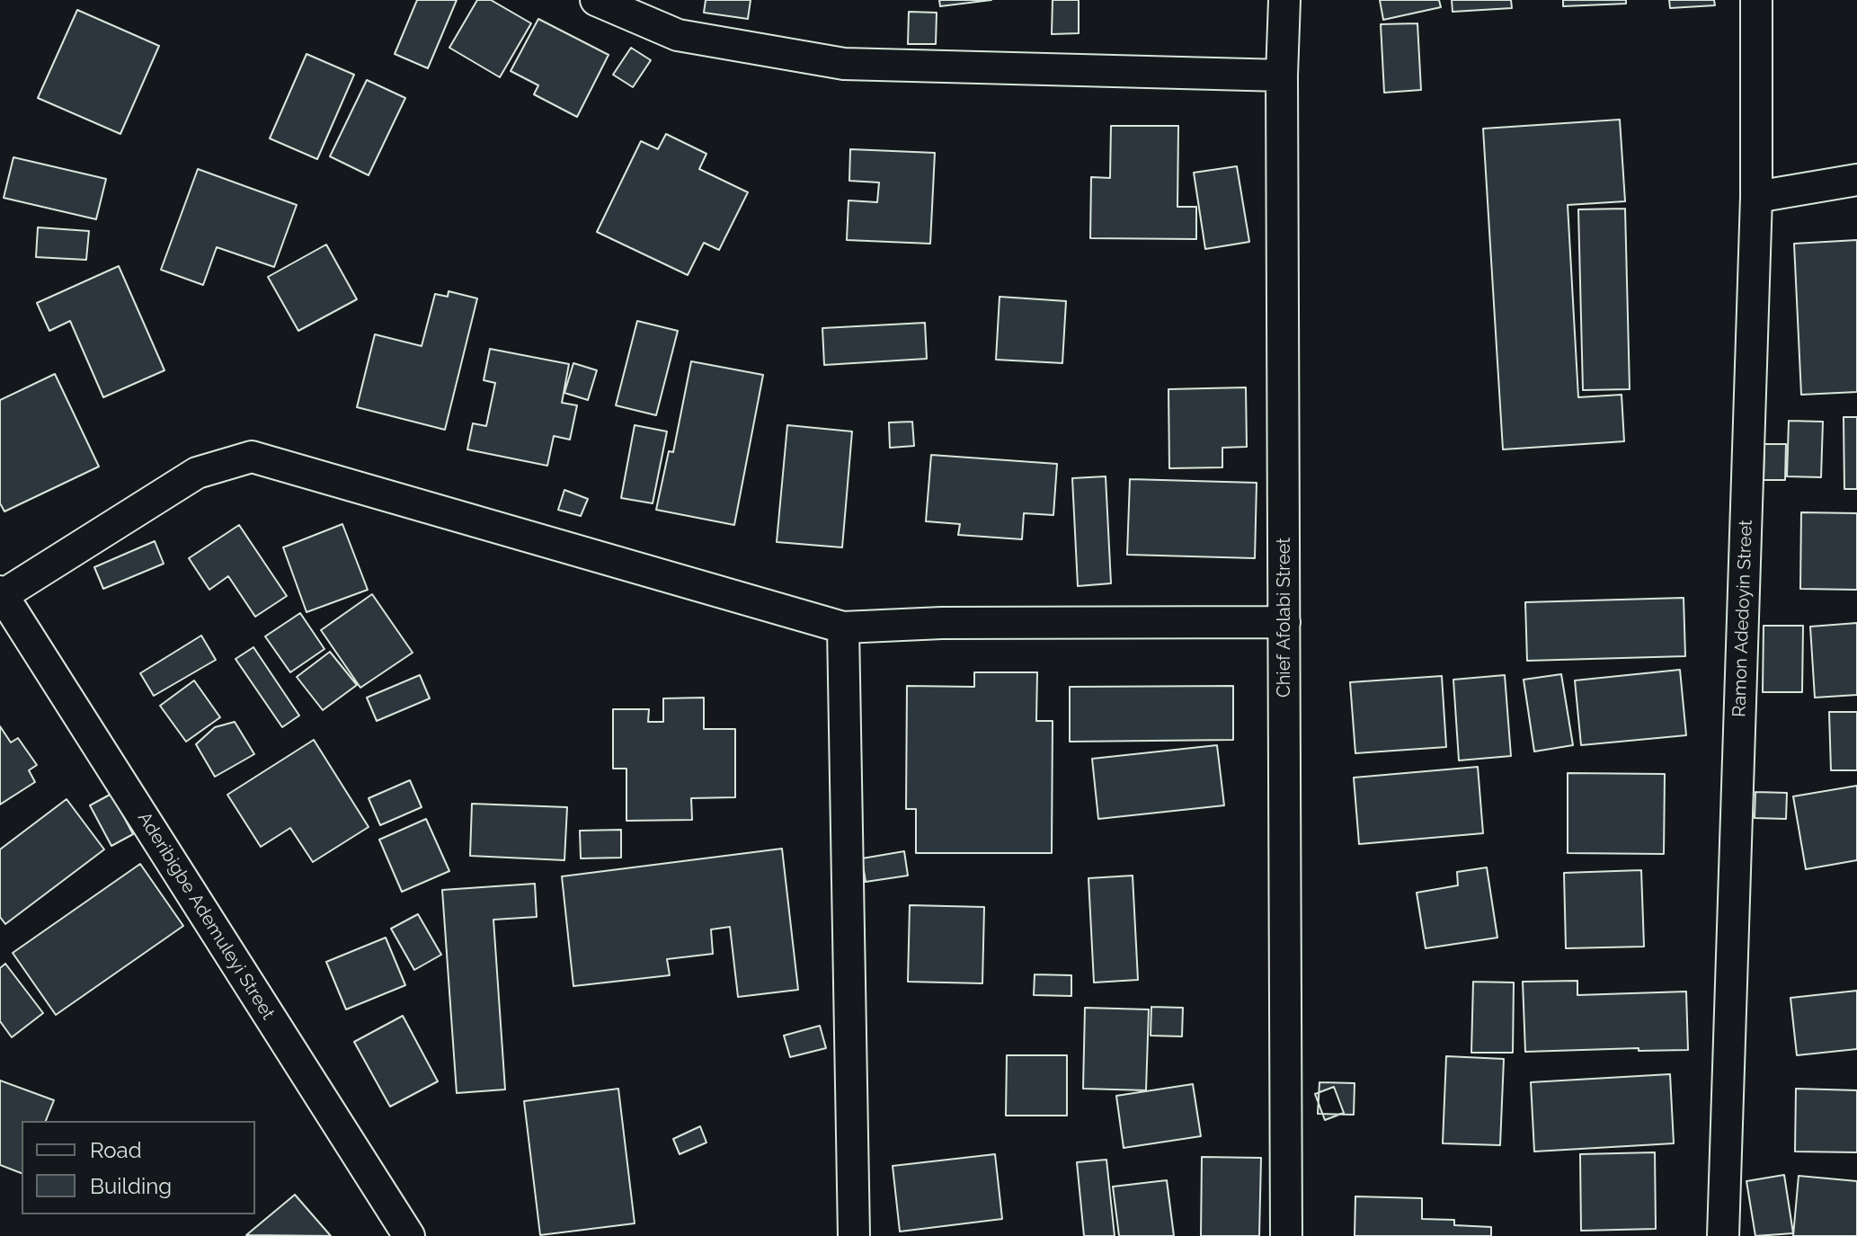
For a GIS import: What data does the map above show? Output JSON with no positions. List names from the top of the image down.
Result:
{
  "streets": {
    "street": ["Chief Afolabi Street", "Ramon Adedoyin Street", "Aderibigbe Ademuleyi Street"]
  },
  "legend": ["Road", "Building"]
}
